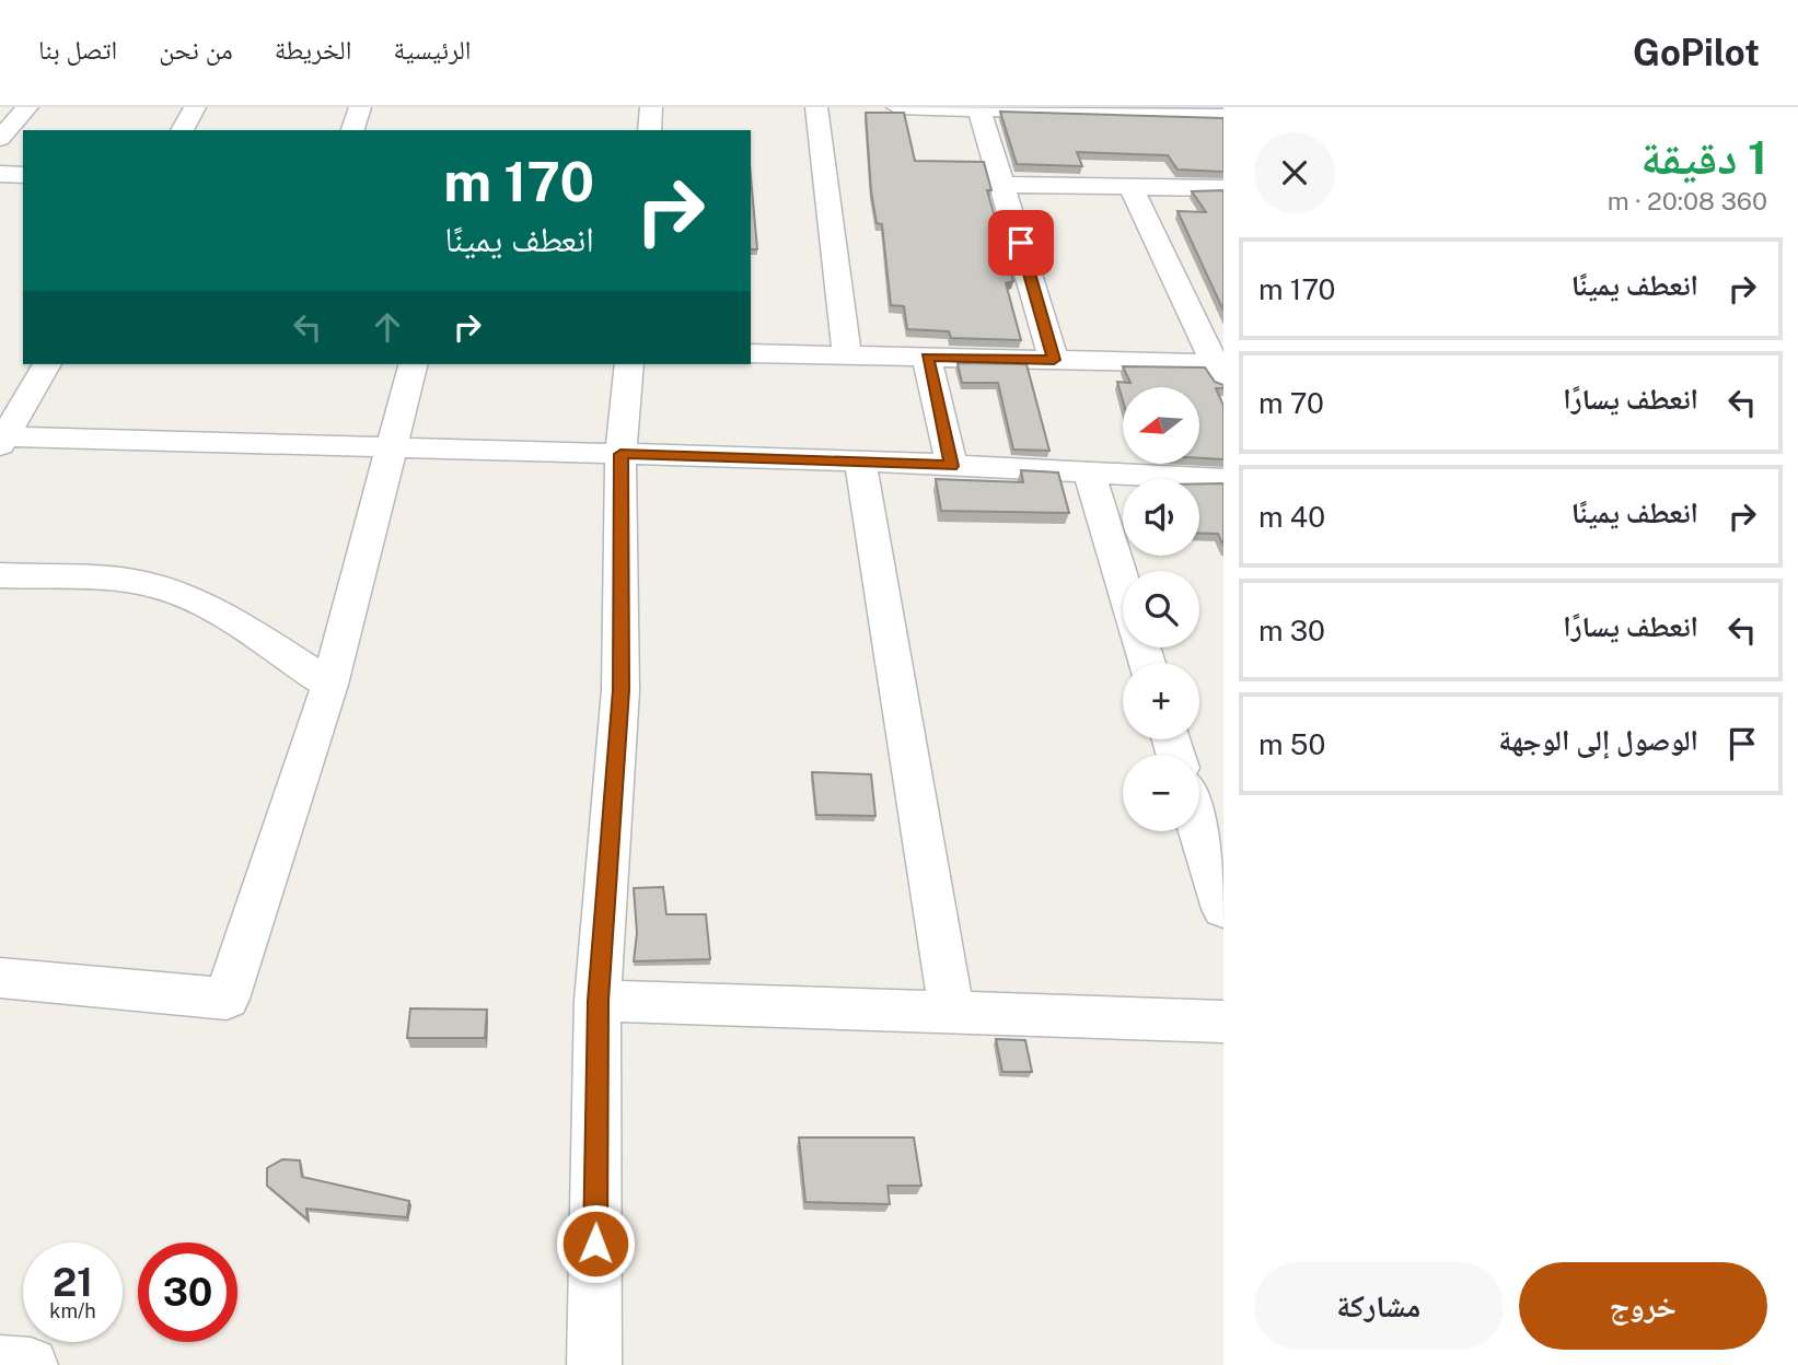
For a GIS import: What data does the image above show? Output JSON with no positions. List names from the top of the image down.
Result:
{
  "north": "left",
  "page": {
    "header": "GoPilot",
    "nav": [
      "الرئيسية",
      "الخريطة",
      "من نحن",
      "اتصل بنا"
    ],
    "heading": ["1 دقيقة", "360 m · 20:08"],
    "turn": ["170 m", "انعطف يمينًا"],
    "list": [
      {
        "name": "انعطف يمينًا",
        "value": "170 m"
      },
      {
        "name": "انعطف يسارًا",
        "value": "70 m"
      },
      {
        "name": "انعطف يمينًا",
        "value": "40 m"
      },
      {
        "name": "انعطف يسارًا",
        "value": "30 m"
      },
      {
        "name": "الوصول إلى الوجهة",
        "value": "50 m"
      }
    ],
    "map_buttons": ["+", "−"],
    "speed": "21 km/h",
    "limit": "30",
    "buttons": ["خروج", "مشاركة"]
  }
}
